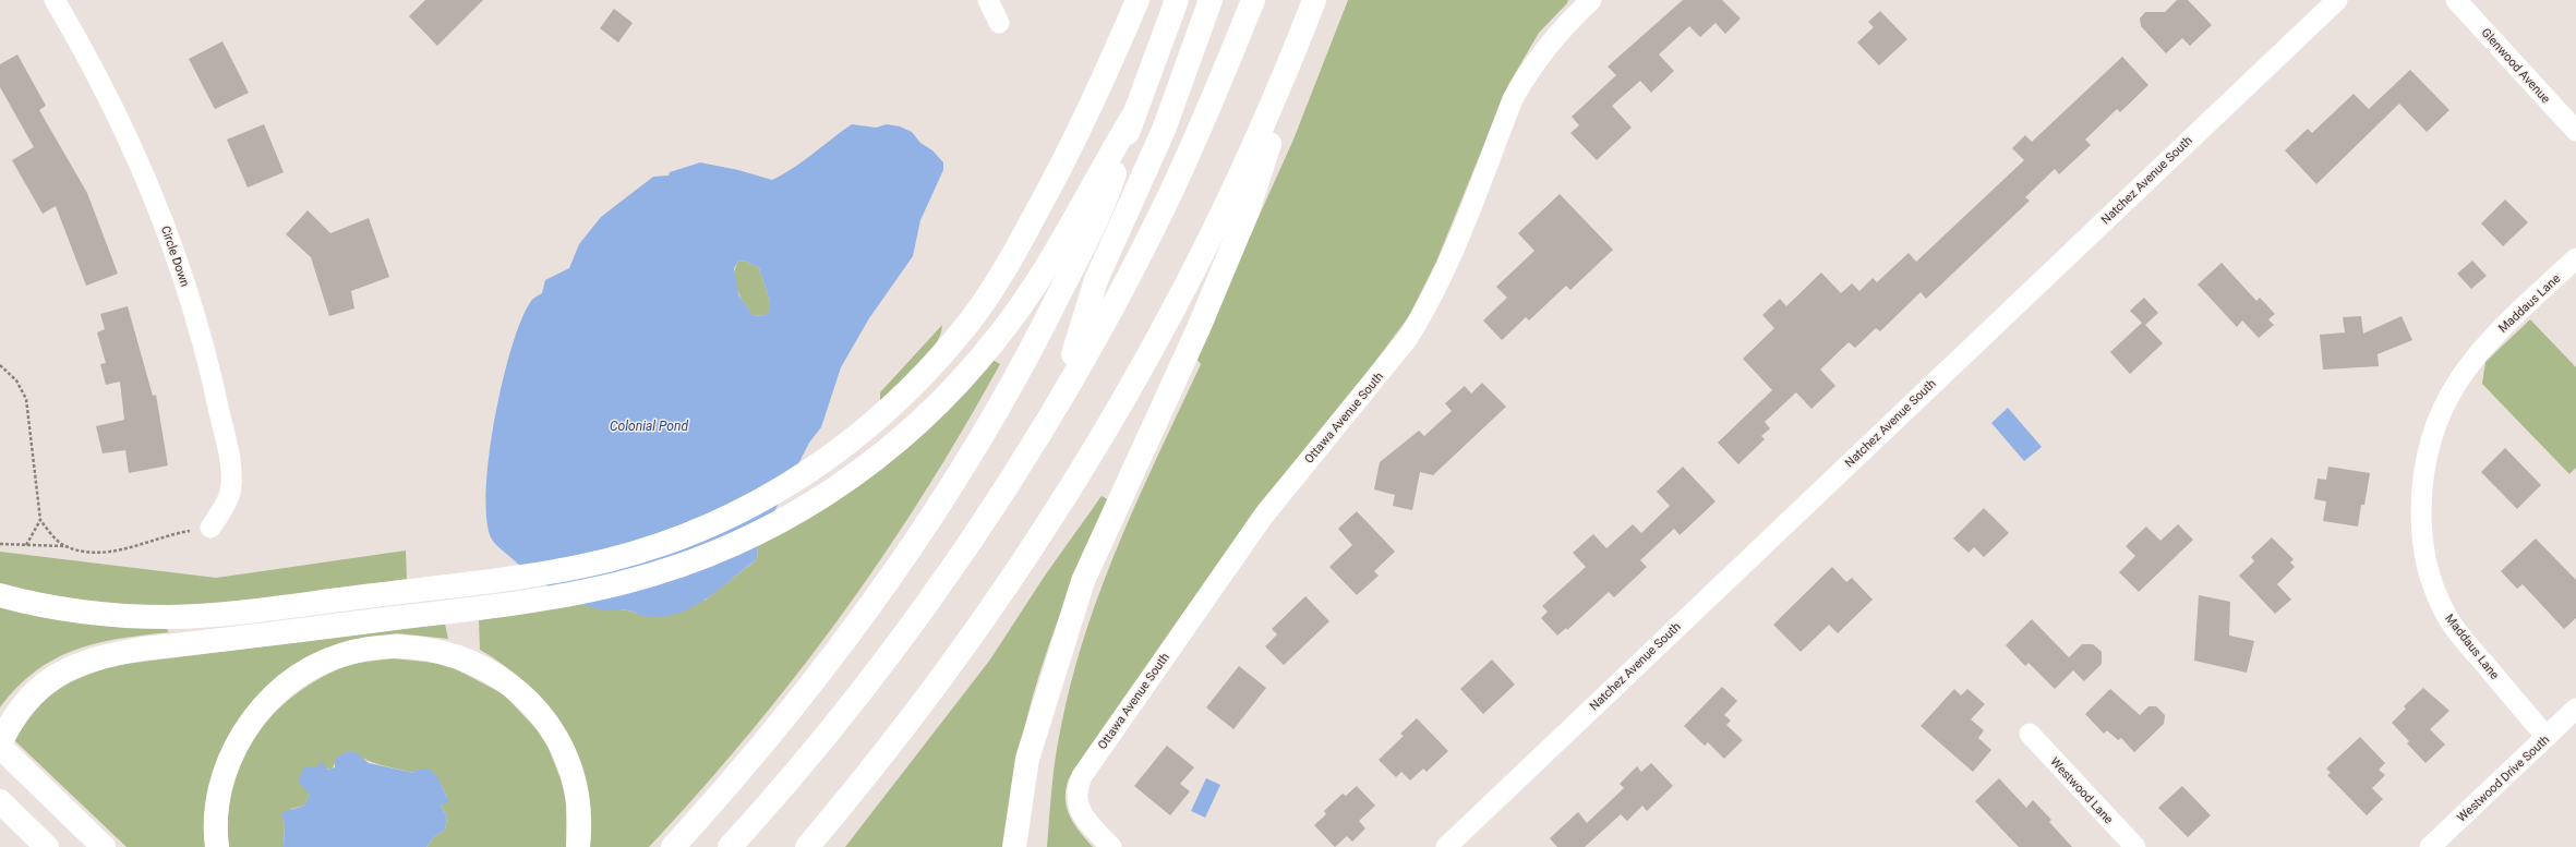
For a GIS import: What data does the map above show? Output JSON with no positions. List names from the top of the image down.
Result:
{
  "streets": {
    "street": [
      "Glenwood Avenue",
      "Natchez Avenue South",
      "Circle Down",
      "Maddaus Lane",
      "Ottawa Avenue South",
      "Westwood Drive South",
      "Westwood Lane"
    ]
  },
  "crossings": [
    ["Maddaus Lane", "Westwood Drive South"]
  ],
  "water": ["Colonial Pond"]
}
